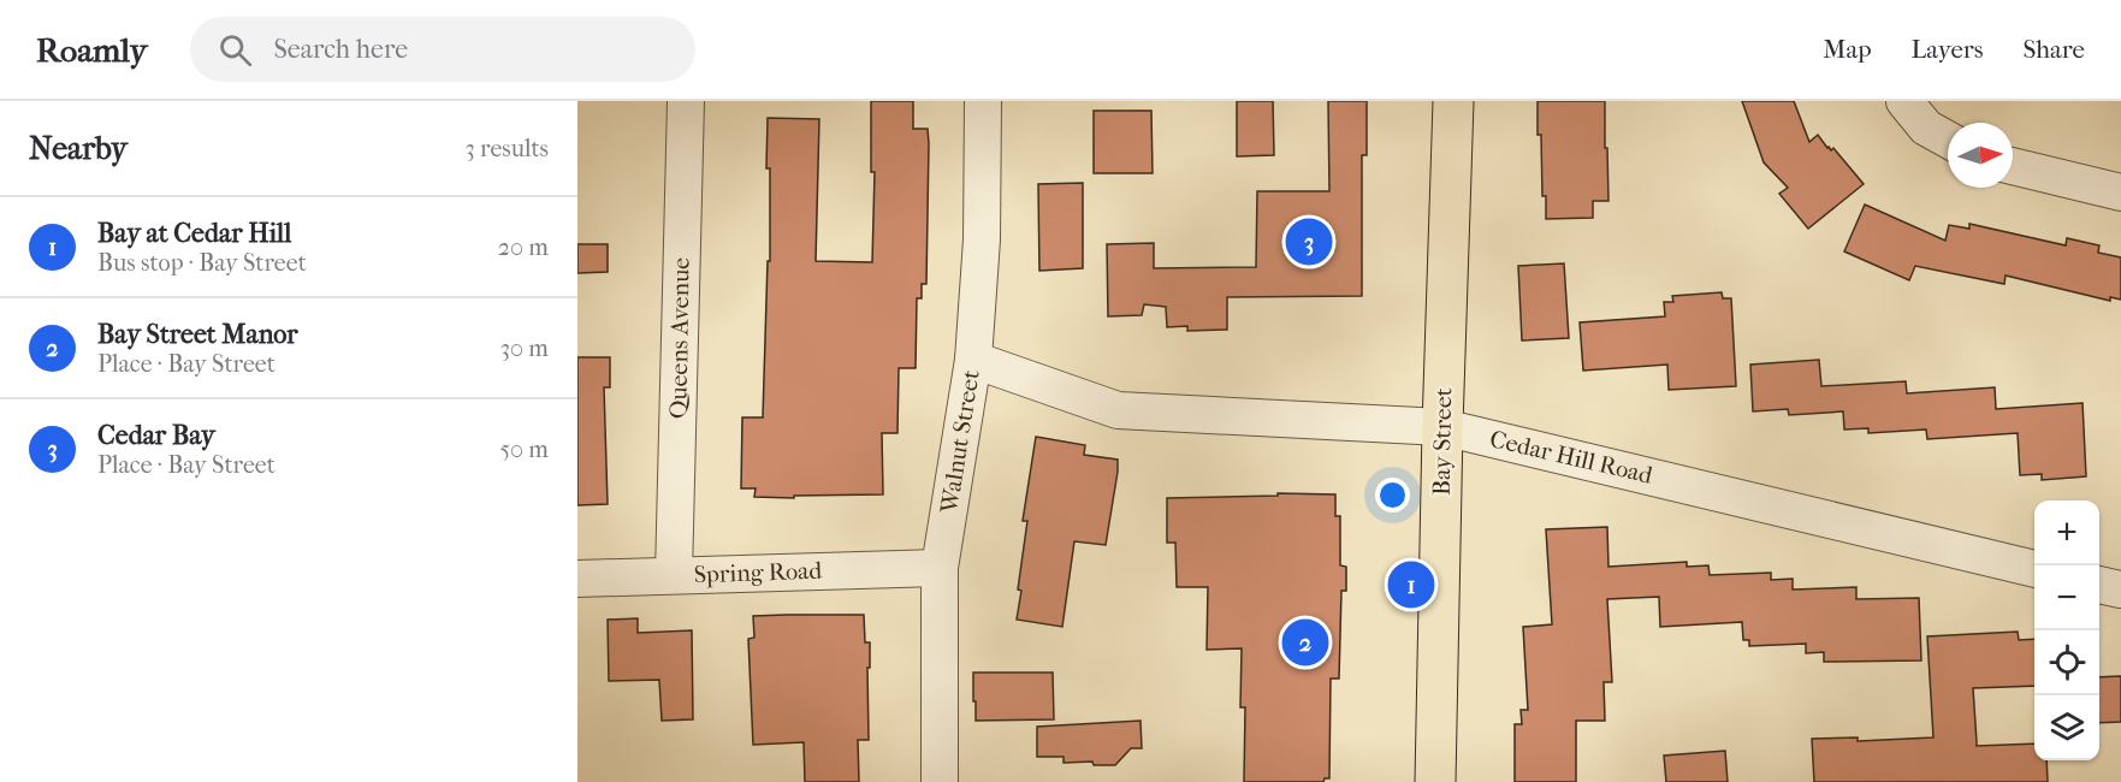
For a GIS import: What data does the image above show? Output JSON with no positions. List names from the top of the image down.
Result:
{
  "streets": {
    "main road": ["Bay Street"],
    "street": [
      "Queens Avenue",
      "Walnut Street",
      "Cedar Hill Road",
      "Spring Road"
    ]
  },
  "crossings": [
    ["Queens Avenue", "Spring Road"],
    ["Walnut Street", "Cedar Hill Road"],
    ["Walnut Street", "Spring Road"],
    ["Bay Street", "Cedar Hill Road"]
  ],
  "north": "right",
  "page": {
    "header": "Roamly",
    "search": "Search here",
    "nav": ["Map", "Layers", "Share"],
    "heading": ["Nearby", "3 results"],
    "list": [
      {
        "mark": "1",
        "name": "Bay at Cedar Hill",
        "note": "Bus stop · Bay Street",
        "value": "20 m"
      },
      {
        "mark": "2",
        "name": "Bay Street Manor",
        "note": "Place · Bay Street",
        "value": "30 m"
      },
      {
        "mark": "3",
        "name": "Cedar Bay",
        "note": "Place · Bay Street",
        "value": "50 m"
      }
    ],
    "pins": ["3", "1", "2"],
    "map_buttons": ["+", "−"]
  }
}
